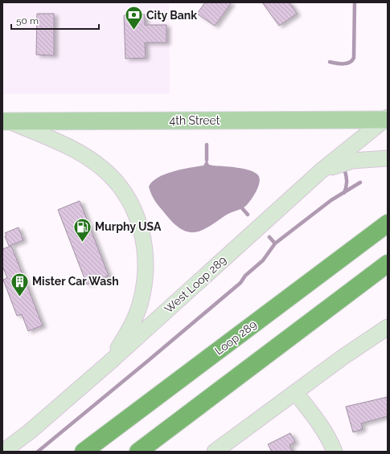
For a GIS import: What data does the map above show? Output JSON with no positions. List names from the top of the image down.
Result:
{
  "streets": {
    "highway": ["Loop 289"],
    "main road": ["4th Street", "West Loop 289"]
  },
  "crossings": [
    ["4th Street", "West Loop 289"]
  ],
  "places": {
    "bank": ["City Bank"],
    "fuel station": ["Murphy USA"],
    "building": ["Mister Car Wash"]
  },
  "scale_bar": "50 m"
}
